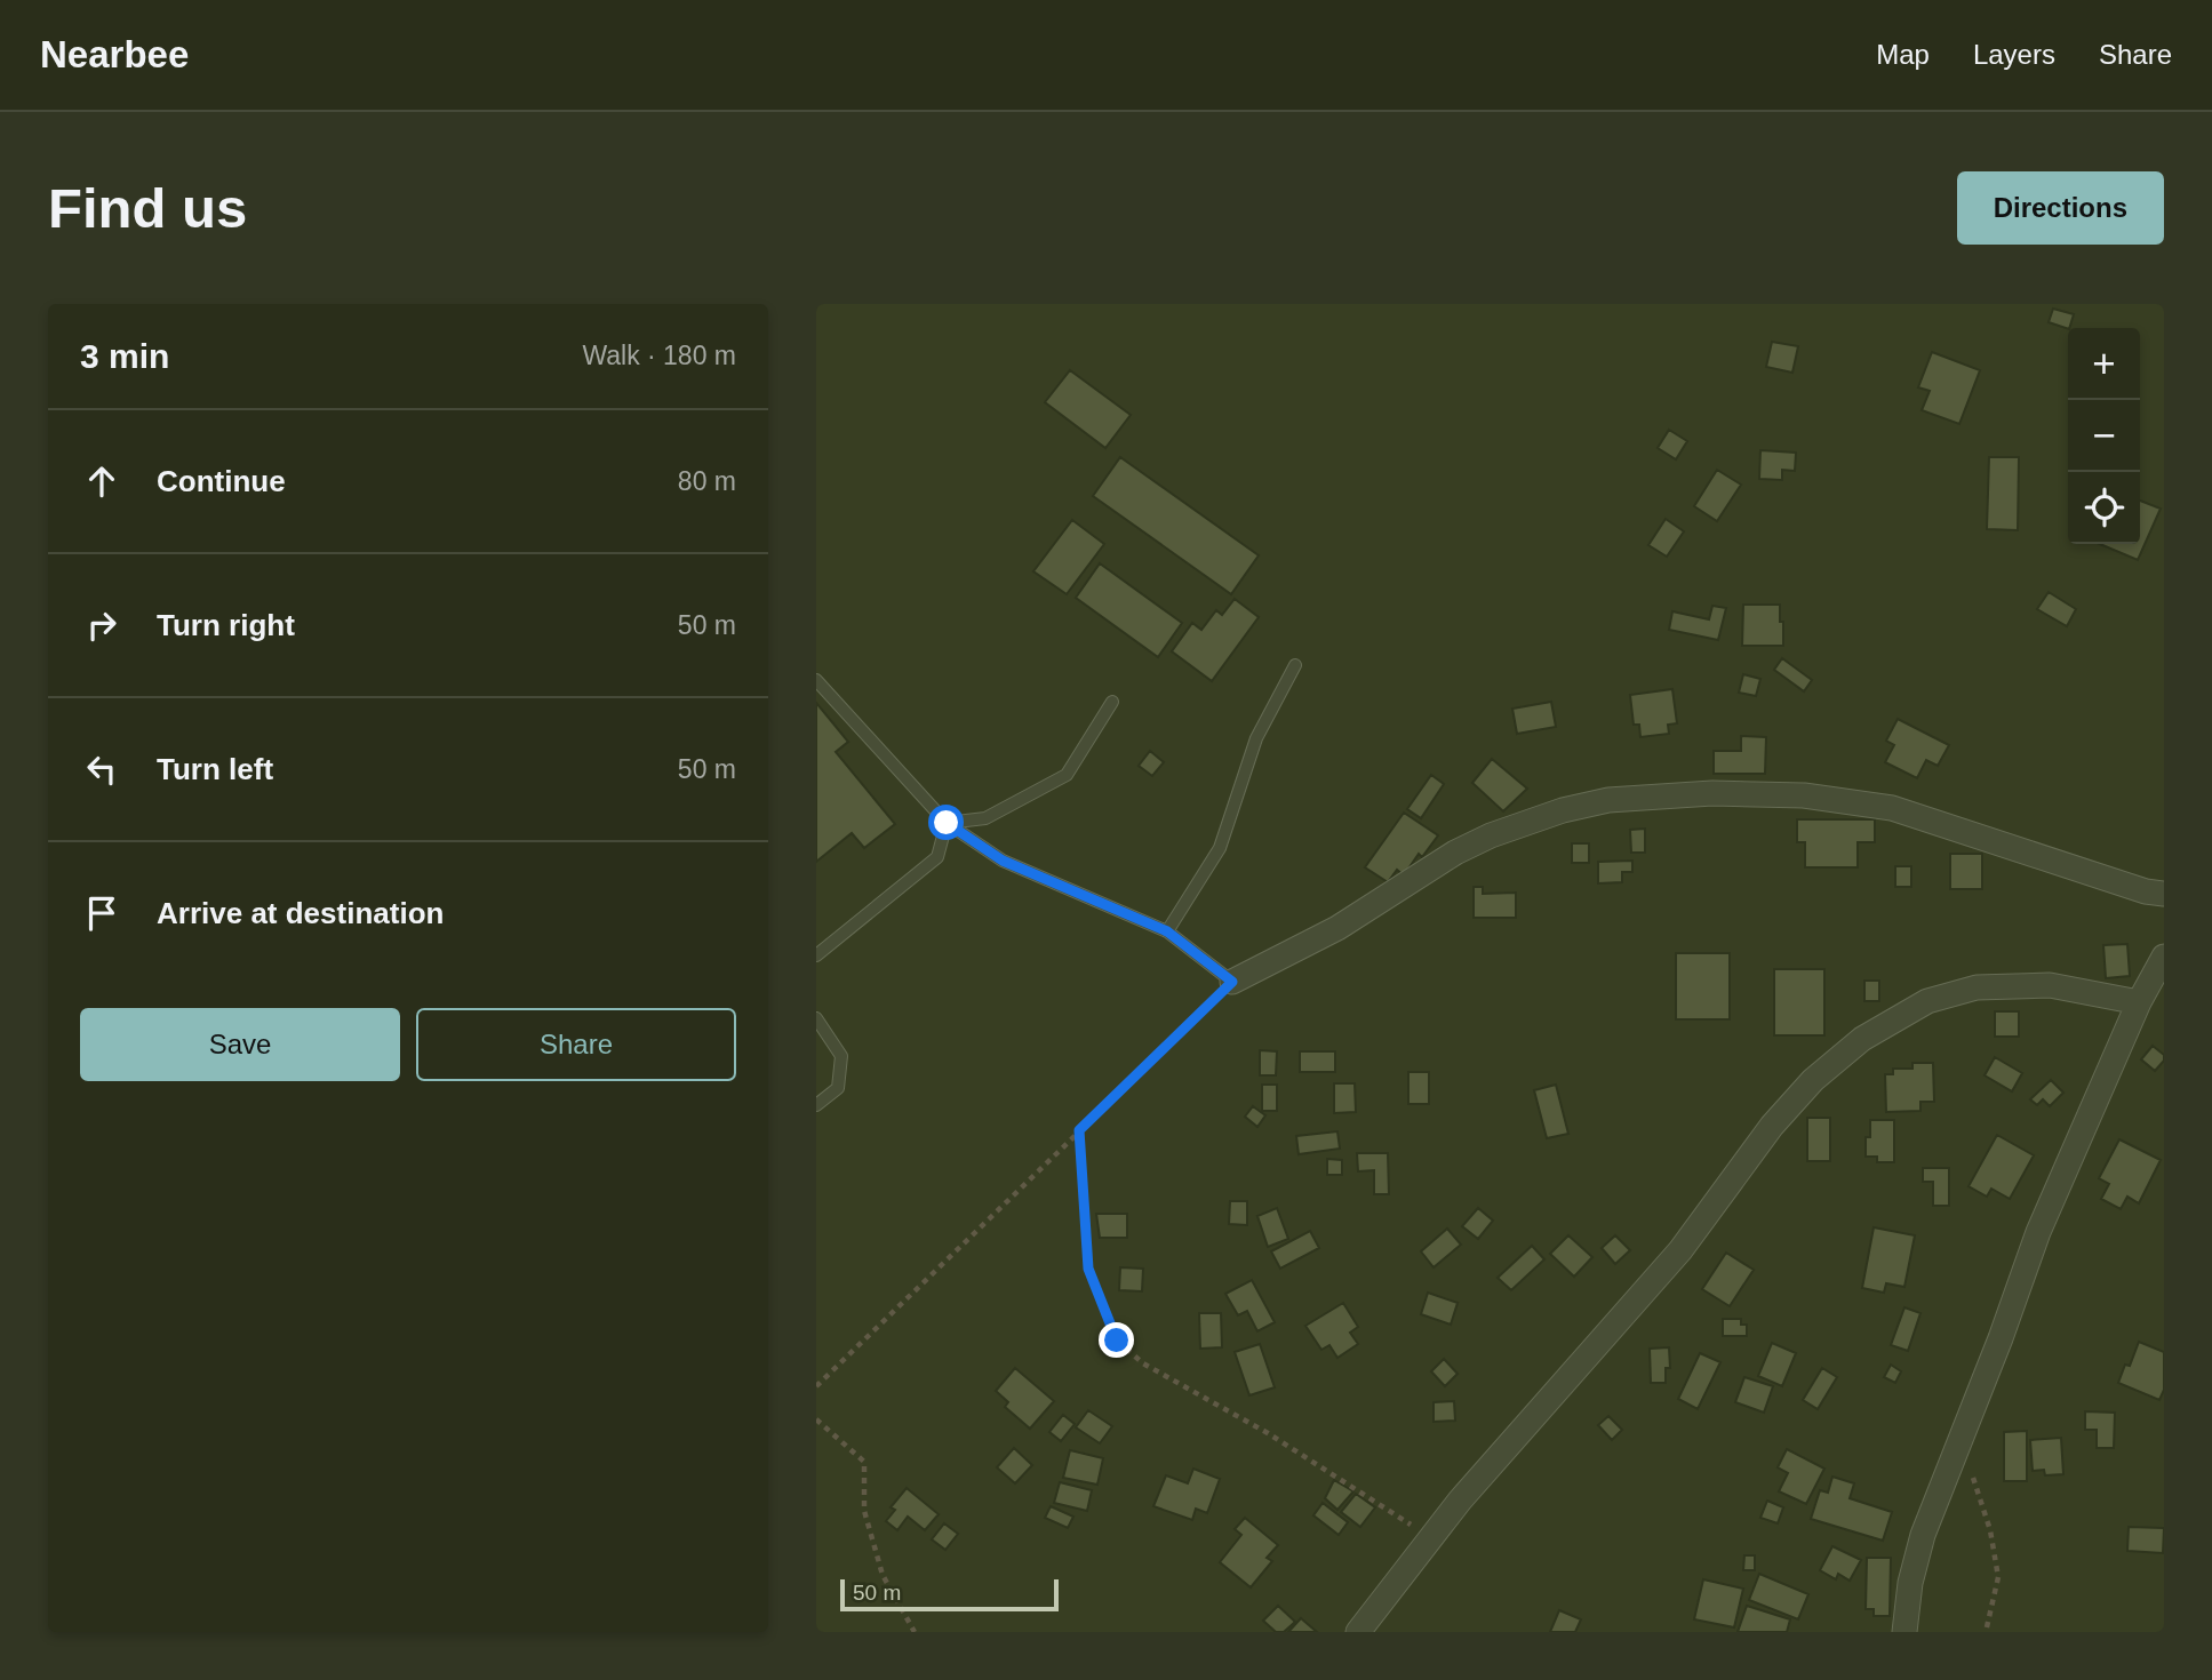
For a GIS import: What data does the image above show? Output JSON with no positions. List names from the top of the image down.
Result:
{
  "scale_bar": "50 m",
  "page": {
    "header": "Nearbee",
    "nav": ["Map", "Layers", "Share"],
    "buttons": [
      "Directions",
      ["Save", "Share"]
    ],
    "title": "Find us",
    "heading": ["3 min", "Walk · 180 m"],
    "map_buttons": ["+", "−"],
    "list": [
      ["Continue", "80 m"],
      ["Turn right", "50 m"],
      ["Turn left", "50 m"],
      "Arrive at destination"
    ],
    "scale": "50 m"
  }
}
